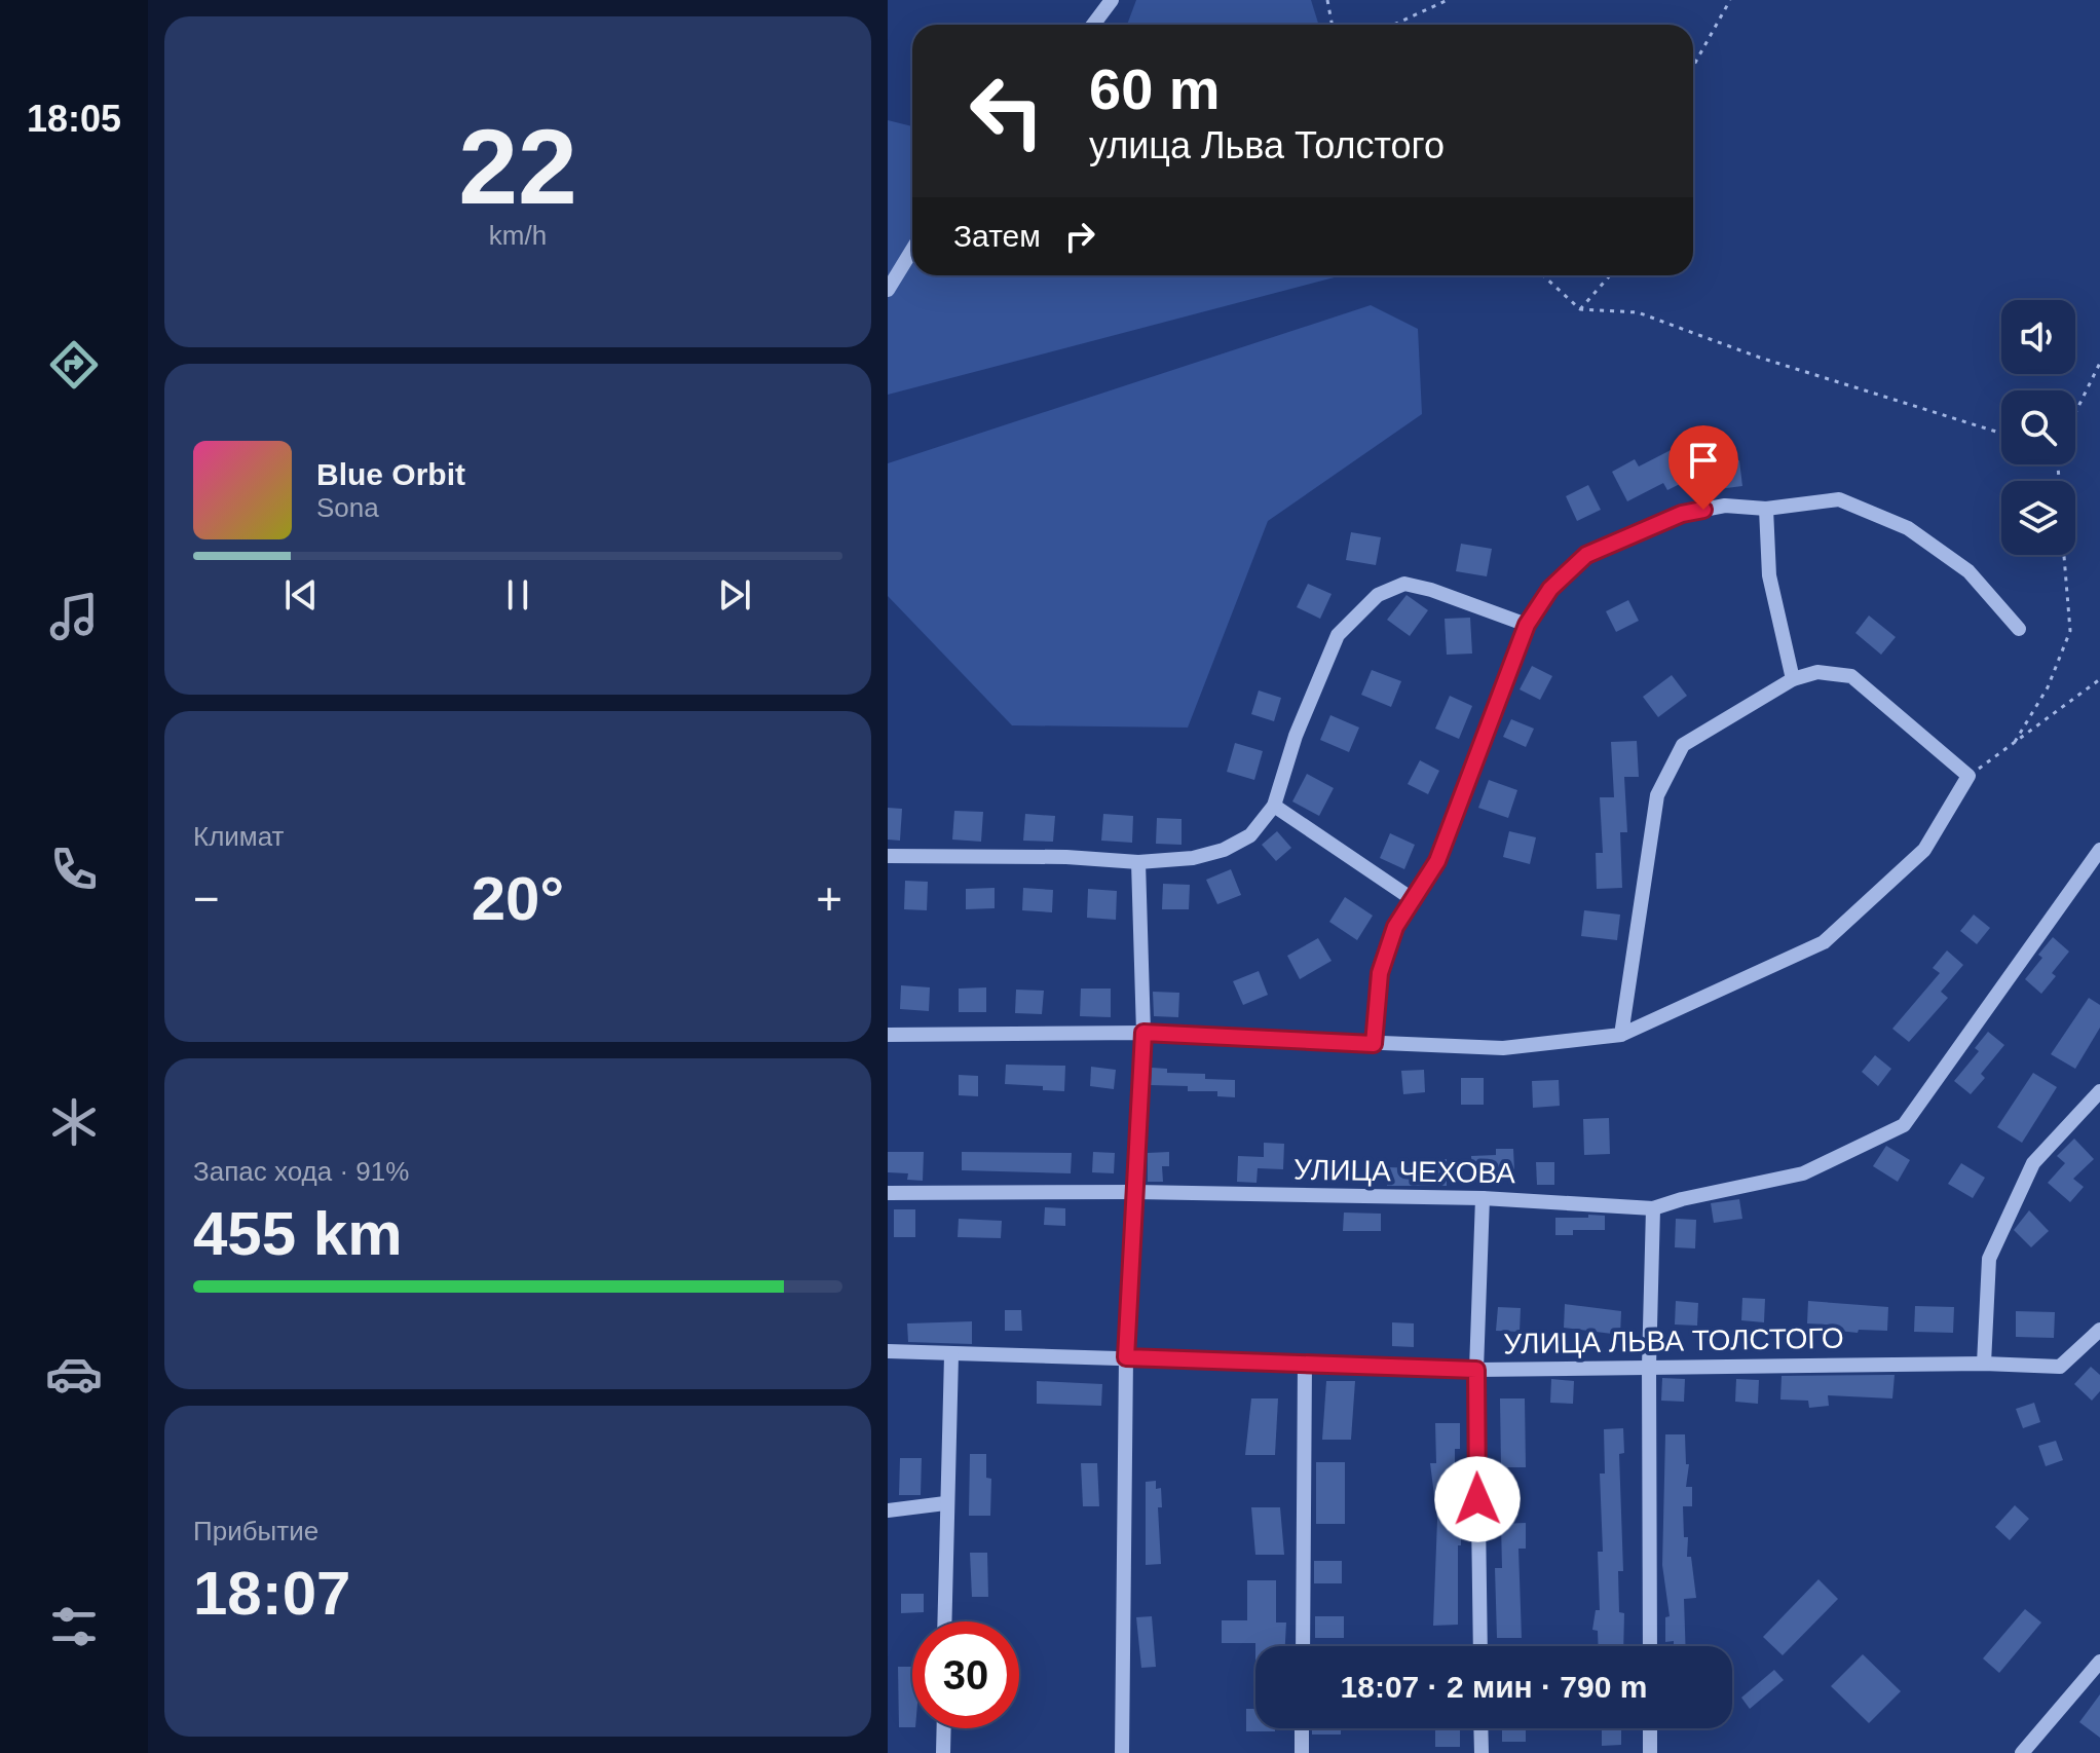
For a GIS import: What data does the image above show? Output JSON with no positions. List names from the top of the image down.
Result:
{
  "streets": {
    "street": ["УЛИЦА ЧЕХОВА", "УЛИЦА ЛЬВА ТОЛСТОГО"]
  },
  "page": {
    "tabs": "18:05",
    "tile": [
      ["22", "km/h"],
      "Климат",
      ["Запас хода · 91%", "455 km"],
      ["Прибытие", "18:07"]
    ],
    "turn": ["60 m", "улица Льва Толстого"],
    "then": "Затем",
    "song": ["Blue Orbit", "Sona"],
    "heat": ["−", "20°", "+"],
    "limit": "30",
    "trip": "18:07 · 2 мин · 790 m"
  }
}
